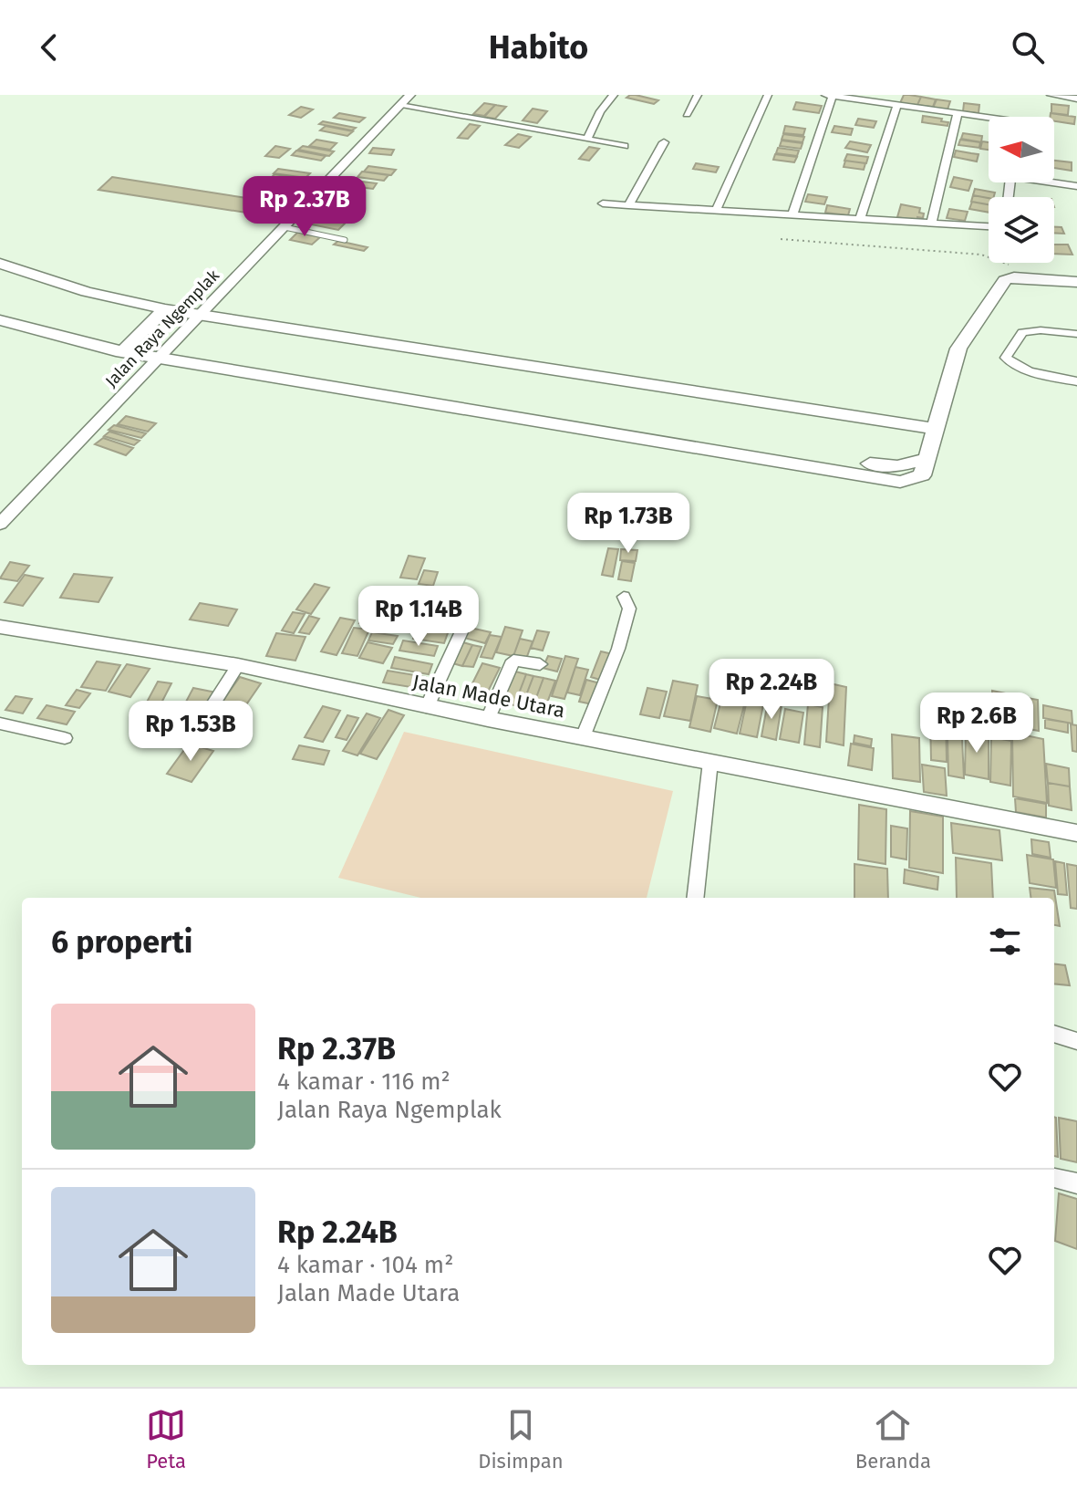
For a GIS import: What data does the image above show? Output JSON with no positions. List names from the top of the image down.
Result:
{
  "streets": {
    "street": ["Jalan Raya Ngemplak", "Jalan Made Utara"]
  },
  "north": "left",
  "page": {
    "header": "Habito",
    "price": [
      "Rp 2.37B",
      "Rp 1.73B",
      "Rp 1.14B",
      "Rp 2.24B",
      "Rp 2.6B",
      "Rp 1.53B"
    ],
    "heading": "6 properti",
    "list": [
      {
        "name": "Rp 2.37B",
        "note": "4 kamar · 116 m² · Jalan Raya Ngemplak"
      },
      {
        "name": "Rp 2.24B",
        "note": "4 kamar · 104 m² · Jalan Made Utara"
      }
    ],
    "tabs": ["Peta", "Disimpan", "Beranda"]
  }
}
